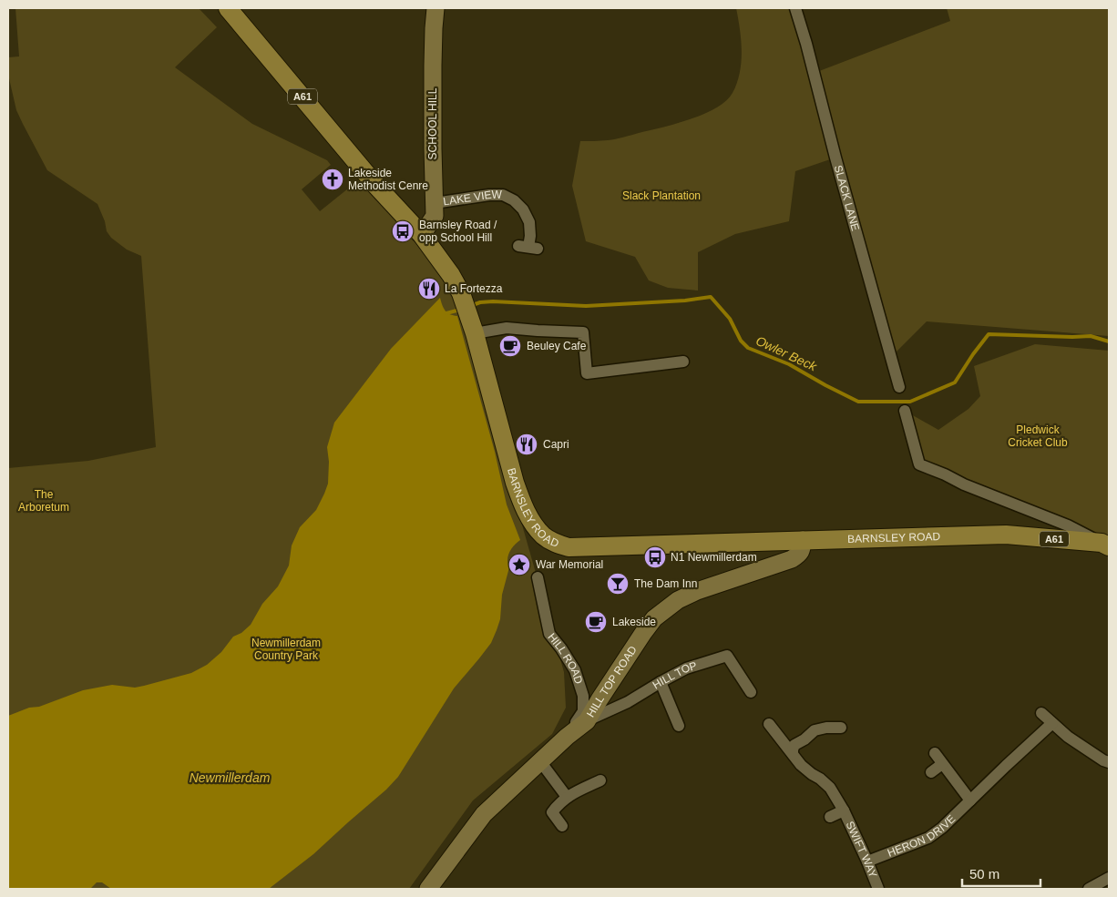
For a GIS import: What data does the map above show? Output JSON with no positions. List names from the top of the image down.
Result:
{
  "streets": {
    "main road": ["A61", "BARNSLEY ROAD"],
    "street": [
      "SCHOOL HILL",
      "SLACK LANE",
      "LAKE VIEW",
      "HILL ROAD",
      "HILL TOP",
      "HILL TOP ROAD",
      "HERON DRIVE",
      "SWIFT WAY"
    ]
  },
  "crossings": [
    ["SCHOOL HILL", "LAKE VIEW"],
    ["SCHOOL HILL", "BARNSLEY ROAD"],
    ["BARNSLEY ROAD", "HILL TOP ROAD"],
    ["HILL ROAD", "HILL TOP ROAD"],
    ["HILL TOP", "HILL TOP ROAD"],
    ["HERON DRIVE", "SWIFT WAY"]
  ],
  "water": ["Owler Beck", "Newmillerdam"],
  "parks": [
    "Slack Plantation",
    "Pledwick Cricket Club",
    "The Arboretum",
    "Newmillerdam Country Park"
  ],
  "places": {
    "church": ["Lakeside Methodist Cenre"],
    "bus stop": ["Barnsley Road / opp School Hill", "N1 Newmillerdam"],
    "restaurant": ["La Fortezza", "Capri"],
    "cafe": ["Beuley Cafe", "Lakeside"],
    "place": ["War Memorial"],
    "bar": ["The Dam Inn"]
  },
  "scale_bar": "50 m"
}
